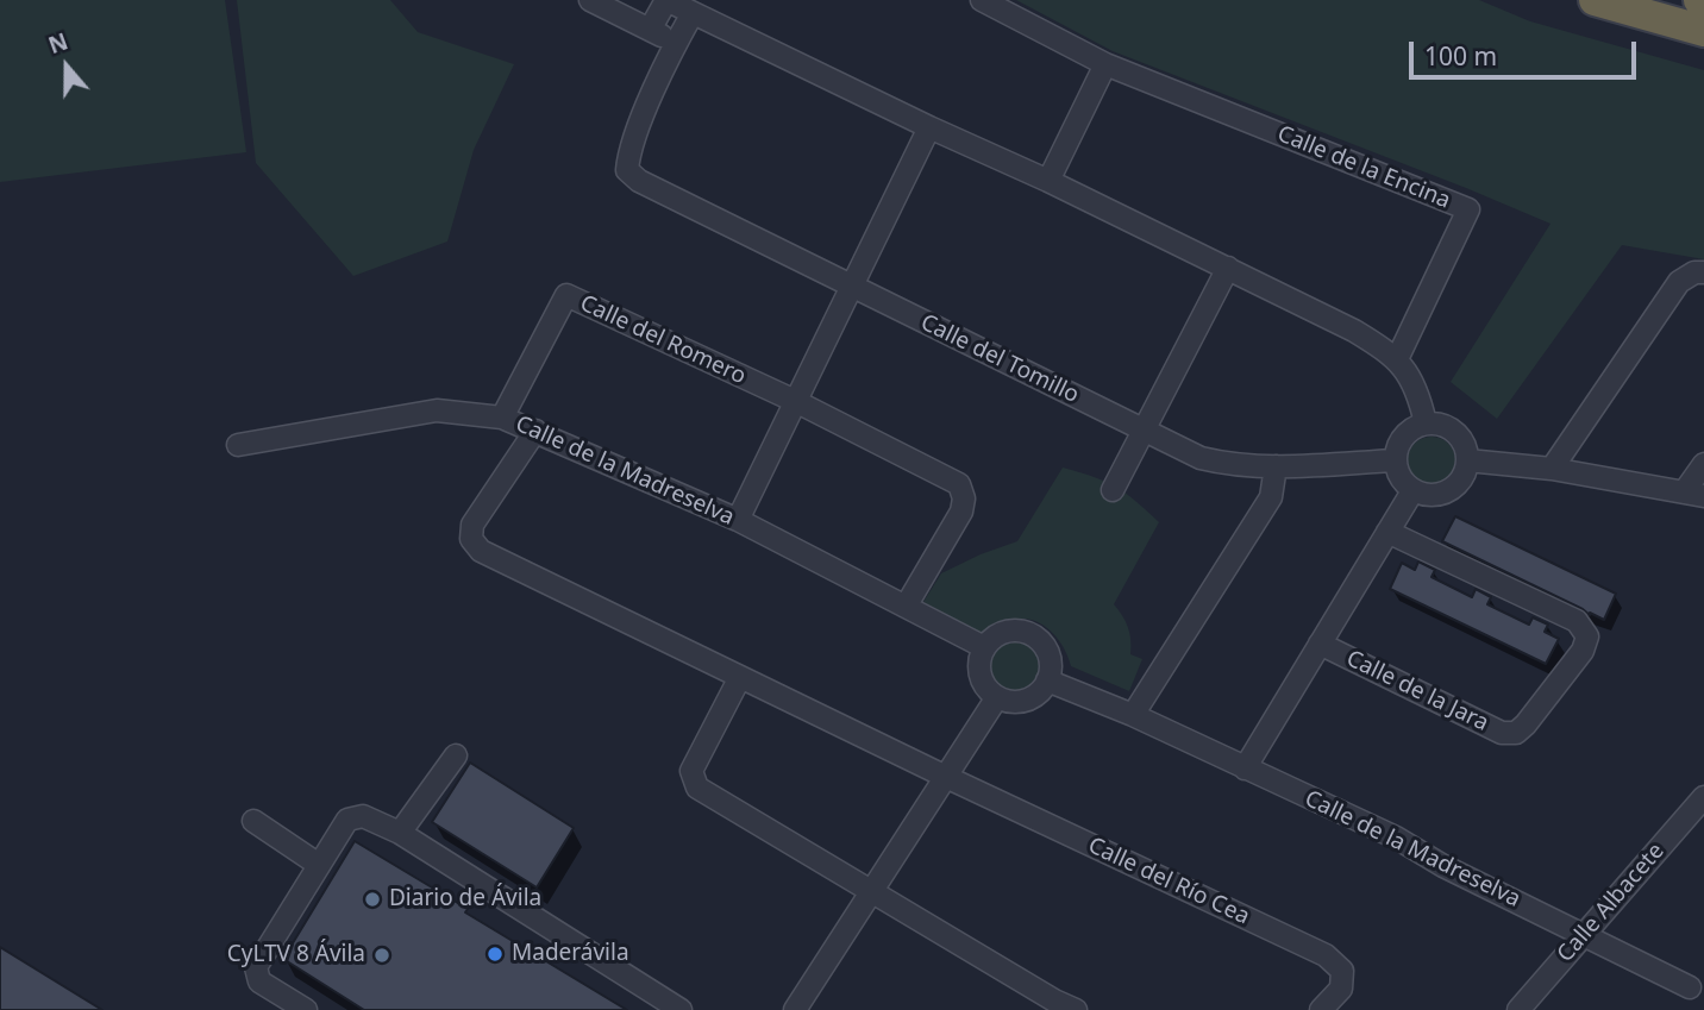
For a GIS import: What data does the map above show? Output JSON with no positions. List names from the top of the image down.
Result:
{
  "streets": {
    "street": [
      "Calle de la Encina",
      "Calle del Romero",
      "Calle del Tomillo",
      "Calle de la Madreselva",
      "Calle de la Jara",
      "Calle del Río Cea",
      "Calle Albacete"
    ]
  },
  "crossings": [
    ["Calle del Romero", "Calle de la Madreselva"],
    ["Calle del Tomillo", "Calle de la Jara"],
    ["Calle de la Madreselva", "Calle de la Jara"],
    ["Calle de la Madreselva", "Calle del Río Cea"],
    ["Calle de la Madreselva", "Calle Albacete"]
  ],
  "places": ["Diario de Ávila", "Maderávila", "CyLTV 8 Ávila"],
  "scale_bar": "100 m",
  "north": "top"
}
